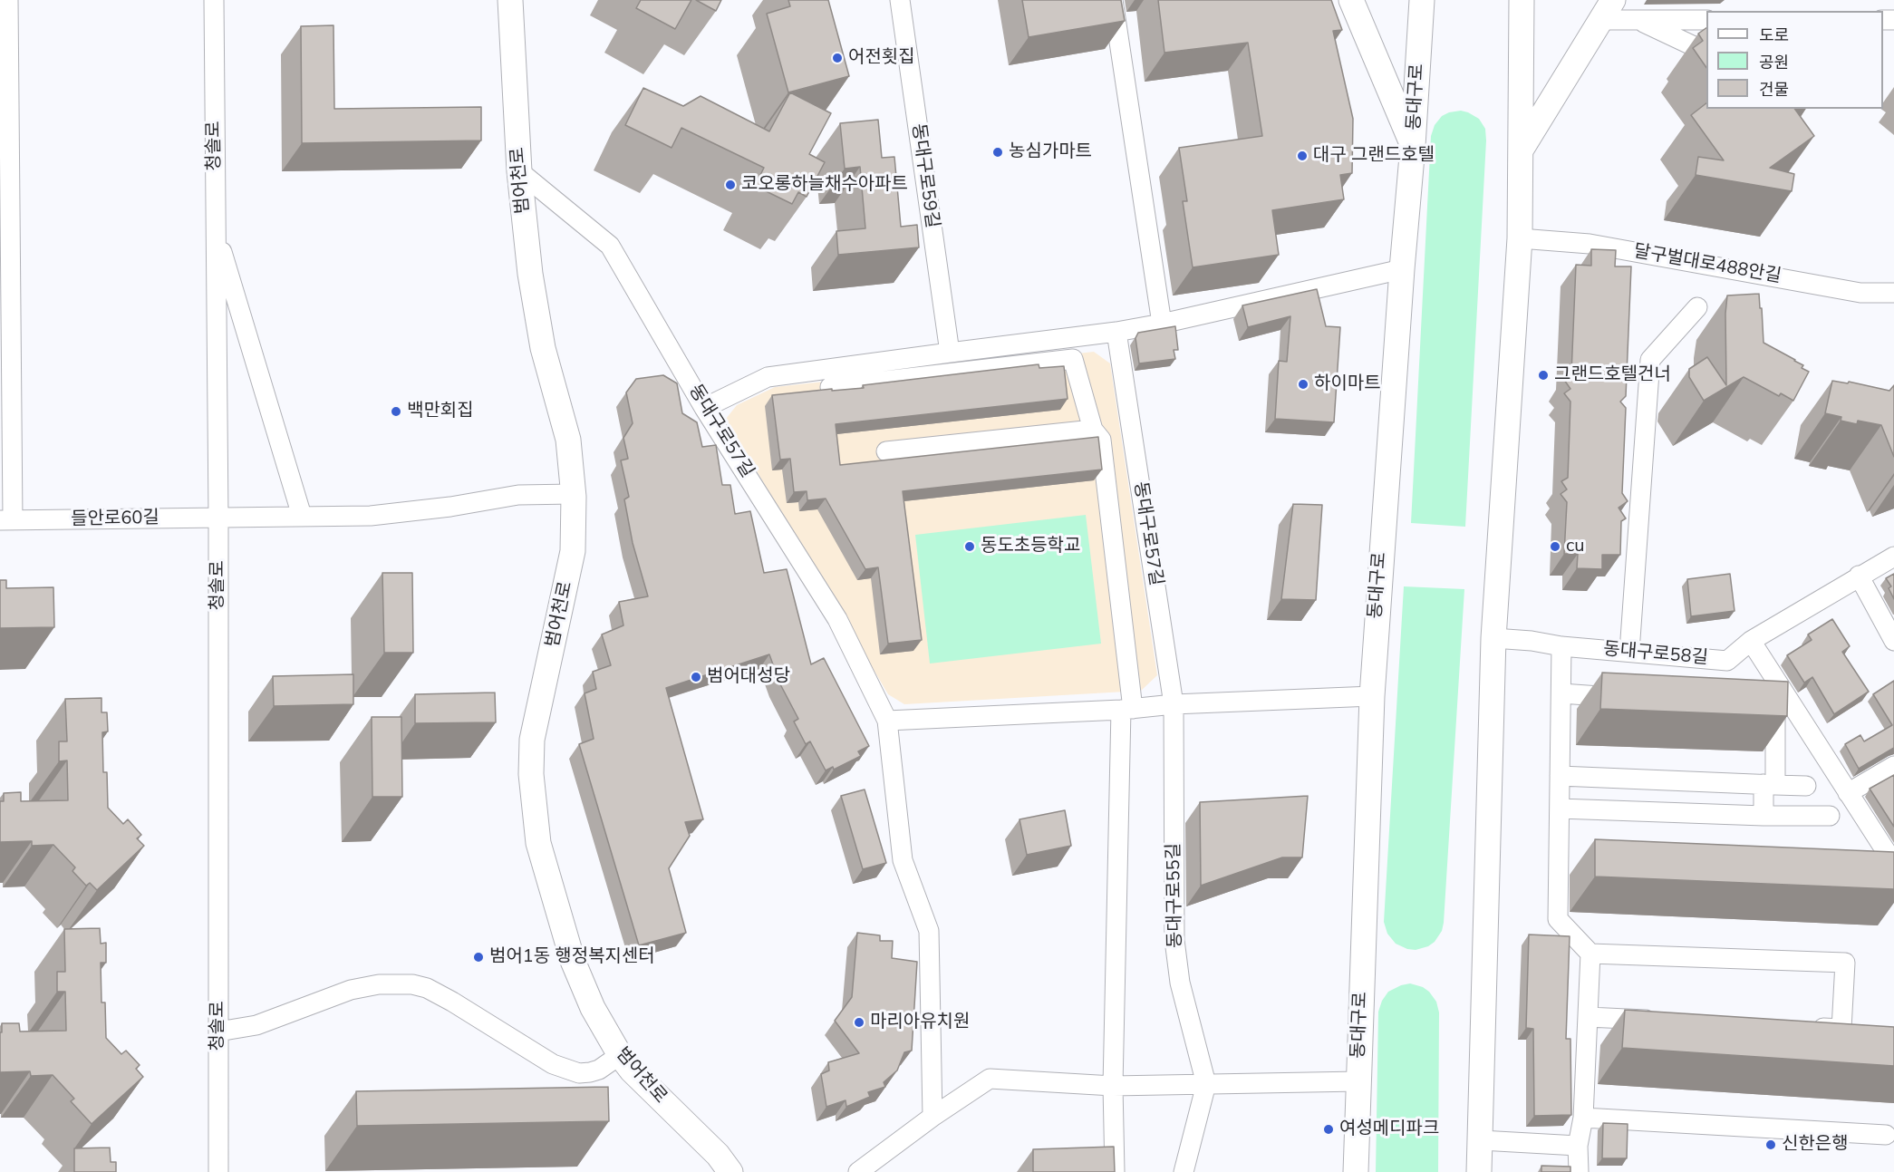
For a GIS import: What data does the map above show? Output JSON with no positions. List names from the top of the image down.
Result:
{
  "streets": {
    "main road": ["동대구로", "범어천로"],
    "street": [
      "청솔로",
      "동대구로59길",
      "달구벌대로488안길",
      "동대구로57길",
      "들안로60길",
      "동대구로58길",
      "동대구로55길"
    ]
  },
  "crossings": [
    ["청솔로", "들안로60길"],
    ["범어천로", "동대구로57길"],
    ["범어천로", "들안로60길"],
    ["동대구로57길", "동대구로55길"]
  ],
  "places": [
    "어전횟집",
    "농심가마트",
    "대구 그랜드호텔",
    "코오롱하늘채수아파트",
    "그랜드호텔건너",
    "하이마트",
    "백만회집",
    "동도초등학교",
    "cu",
    "범어대성당",
    "범어1동 행정복지센터",
    "마리아유치원",
    "여성메디파크",
    "신한은행"
  ],
  "legend": ["도로", "공원", "건물"]
}
